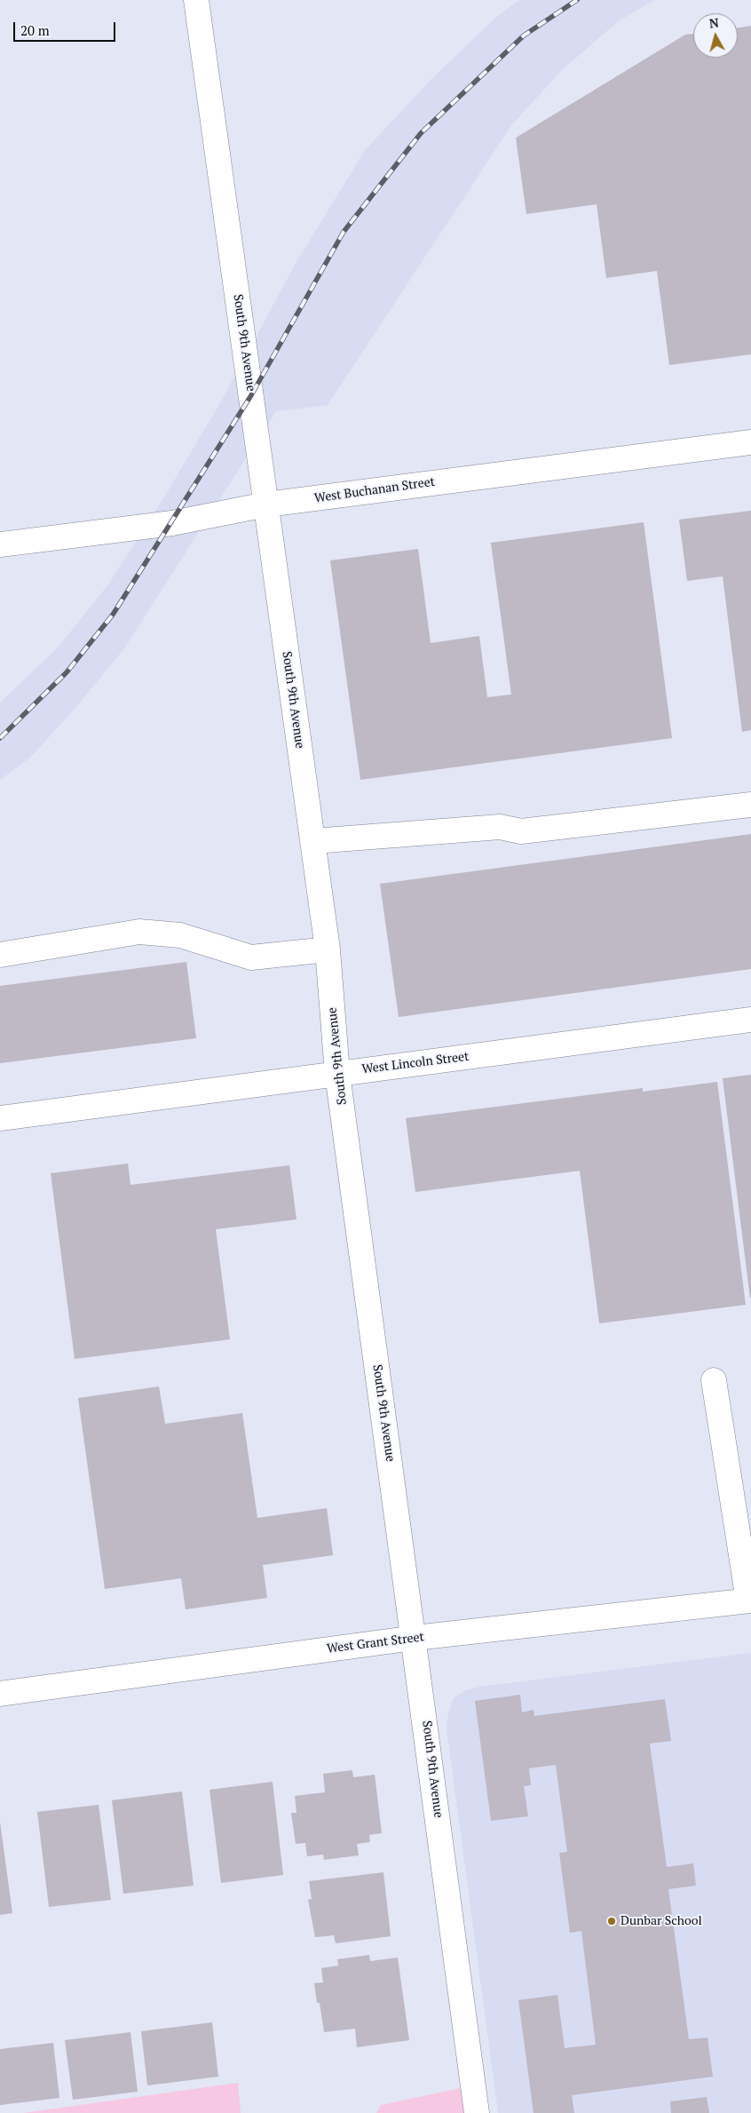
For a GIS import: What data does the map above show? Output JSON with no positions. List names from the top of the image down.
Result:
{
  "streets": {
    "street": [
      "South 9th Avenue",
      "West Buchanan Street",
      "West Lincoln Street",
      "West Grant Street"
    ]
  },
  "crossings": [
    ["South 9th Avenue", "West Buchanan Street"],
    ["South 9th Avenue", "West Lincoln Street"],
    ["South 9th Avenue", "West Grant Street"]
  ],
  "places": ["Dunbar School"],
  "scale_bar": "20 m",
  "north": "top"
}
